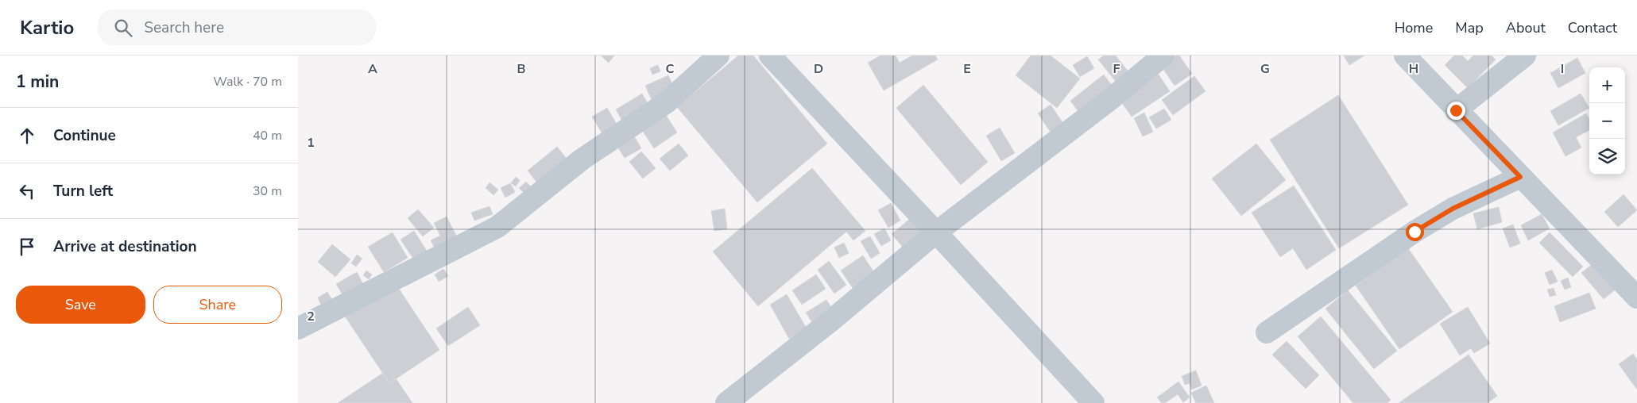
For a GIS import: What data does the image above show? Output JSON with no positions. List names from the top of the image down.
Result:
{
  "page": {
    "header": "Kartio",
    "search": "Search here",
    "nav": [
      "Home",
      "Map",
      "About",
      "Contact"
    ],
    "heading": ["1 min", "Walk · 70 m"],
    "map_buttons": ["+", "−"],
    "list": [
      ["Continue", "40 m"],
      ["Turn left", "30 m"],
      "Arrive at destination"
    ],
    "buttons": ["Save", "Share"]
  },
  "grid": {
    "columns": [
      "A",
      "B",
      "C",
      "D",
      "E",
      "F",
      "G",
      "H",
      "I"
    ],
    "rows": ["1", "2"]
  }
}
